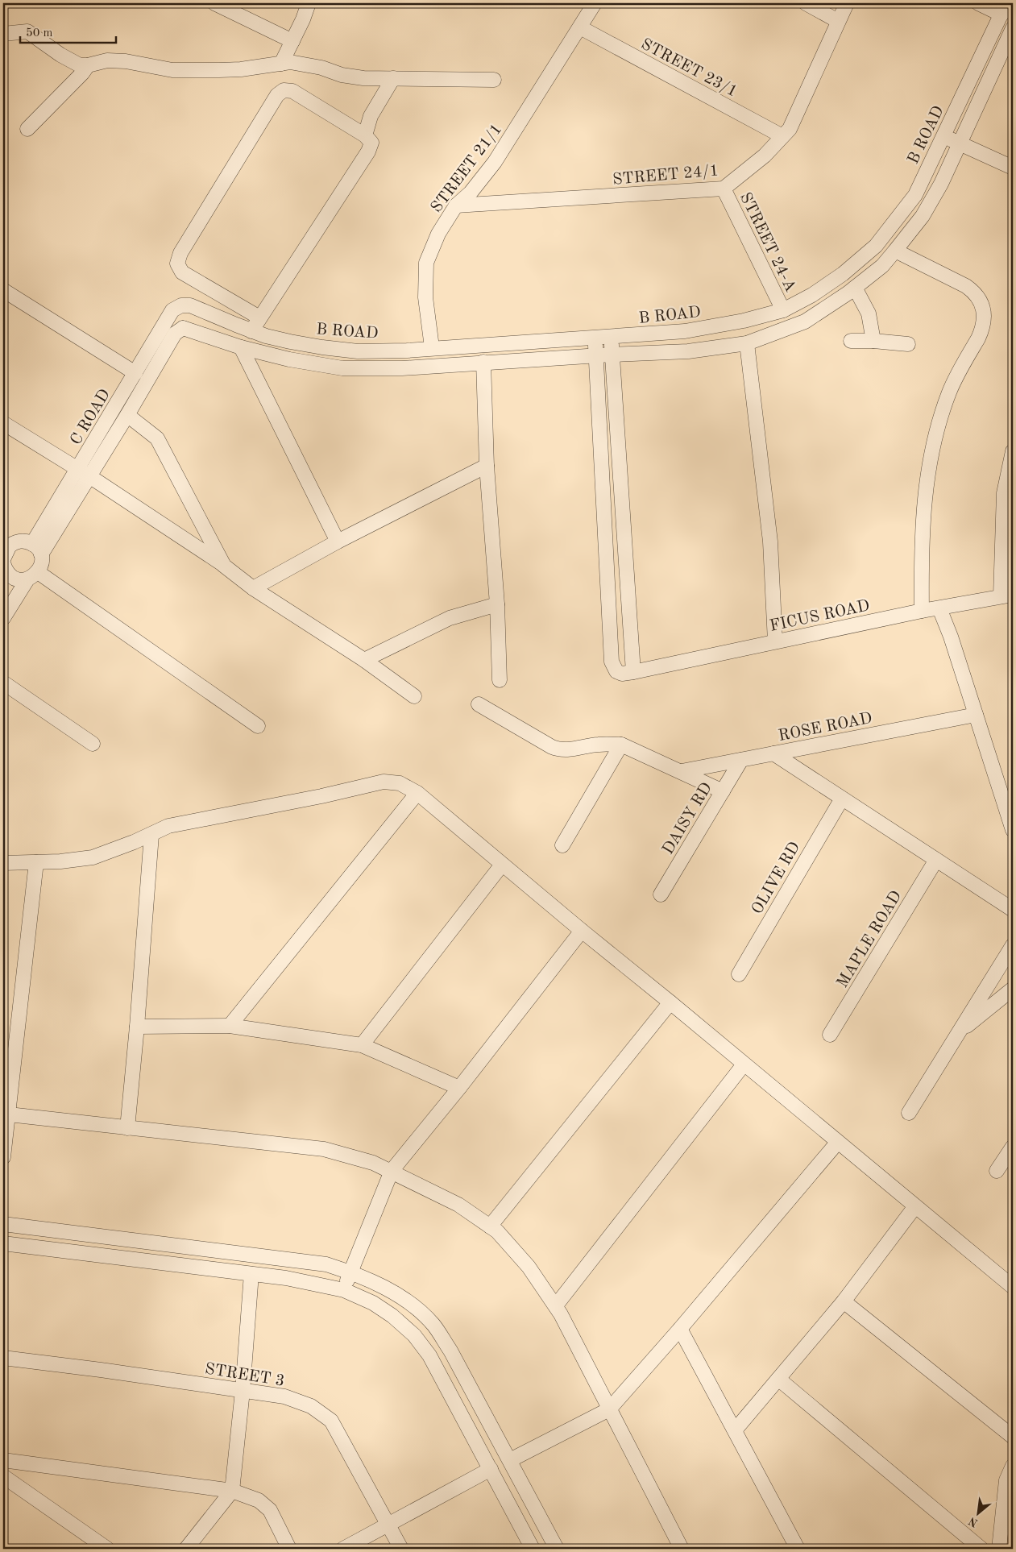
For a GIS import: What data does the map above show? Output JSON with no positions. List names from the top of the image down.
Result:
{
  "streets": {
    "street": [
      "STREET 23/1",
      "B ROAD",
      "STREET 21/1",
      "STREET 24/1",
      "STREET 24-A",
      "C ROAD",
      "FICUS ROAD",
      "ROSE ROAD",
      "DAISY RD",
      "OLIVE RD",
      "MAPLE ROAD",
      "STREET 3"
    ]
  },
  "crossings": [
    ["STREET 23/1", "STREET 21/1"],
    ["STREET 23/1", "STREET 24/1"],
    ["B ROAD", "STREET 21/1"],
    ["B ROAD", "STREET 24-A"],
    ["B ROAD", "C ROAD"],
    ["STREET 21/1", "STREET 24/1"],
    ["STREET 24/1", "STREET 24-A"],
    ["ROSE ROAD", "DAISY RD"]
  ],
  "scale_bar": "50 m",
  "north": "bottom left"
}
